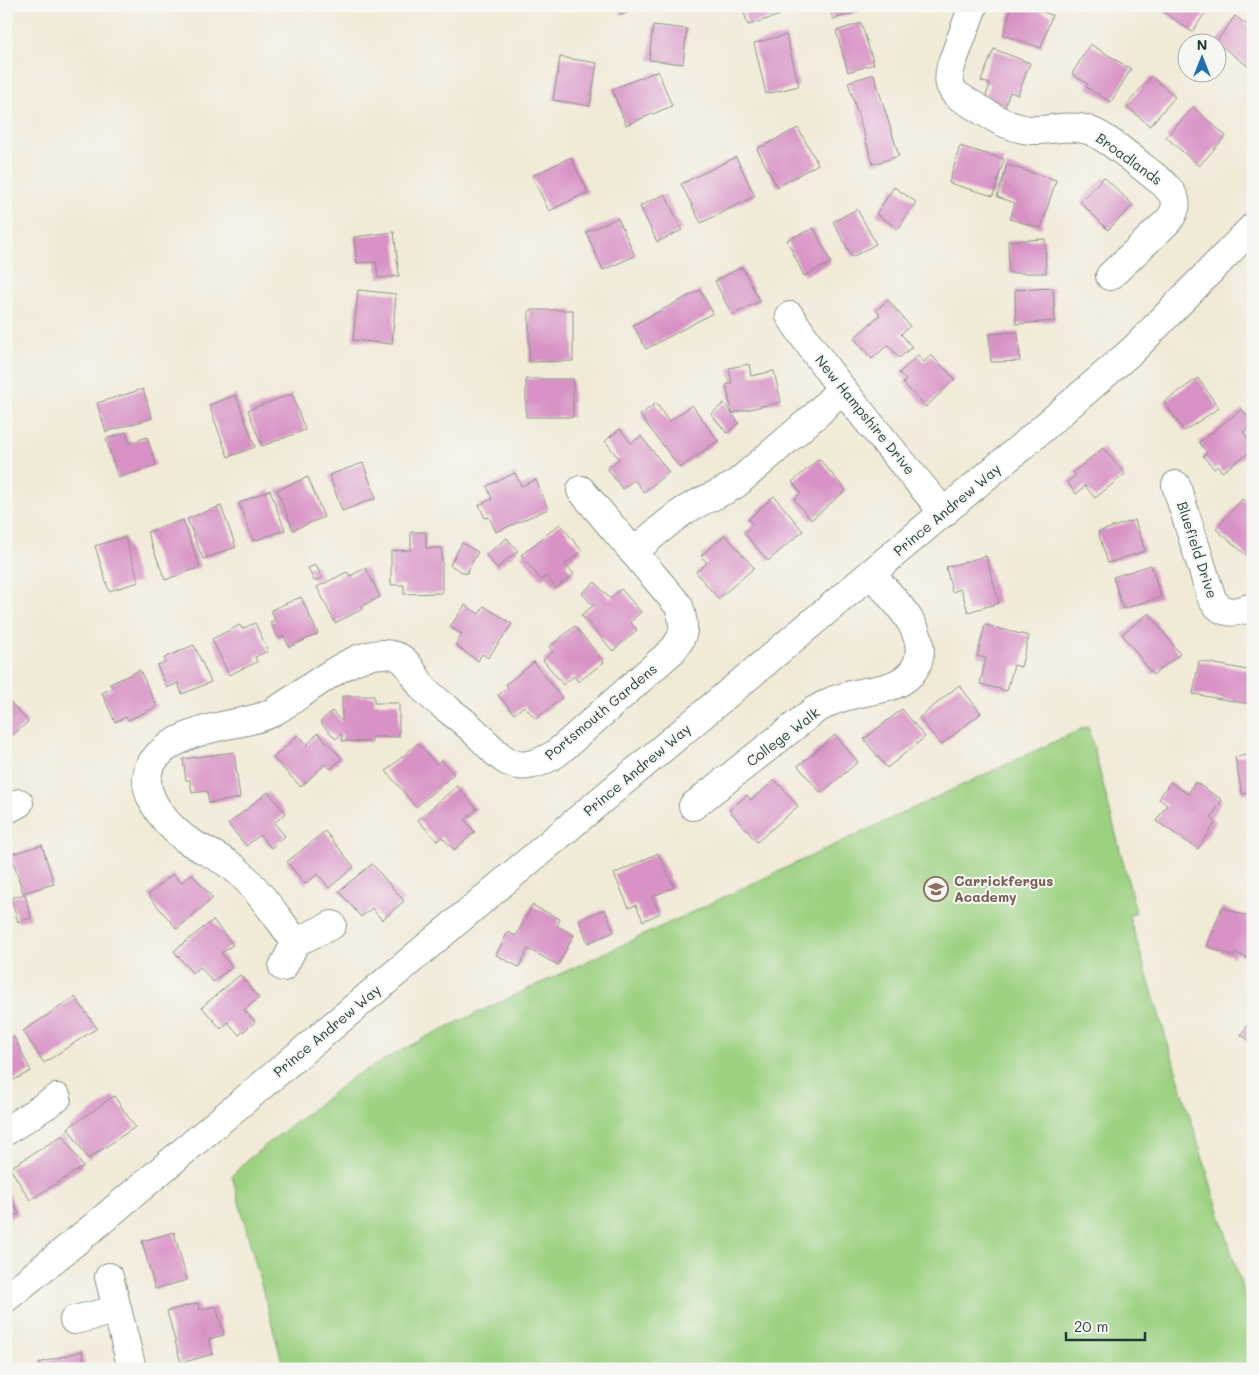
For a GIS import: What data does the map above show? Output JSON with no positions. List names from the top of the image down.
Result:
{
  "streets": {
    "street": [
      "Broadlands",
      "New Hampshire Drive",
      "Prince Andrew Way",
      "Bluefield Drive",
      "Portsmouth Gardens",
      "College Walk"
    ]
  },
  "crossings": [
    ["New Hampshire Drive", "Prince Andrew Way"],
    ["Prince Andrew Way", "College Walk"]
  ],
  "places": {
    "school or university": ["Carrickfergus Academy"]
  },
  "scale_bar": "20 m",
  "north": "top"
}
